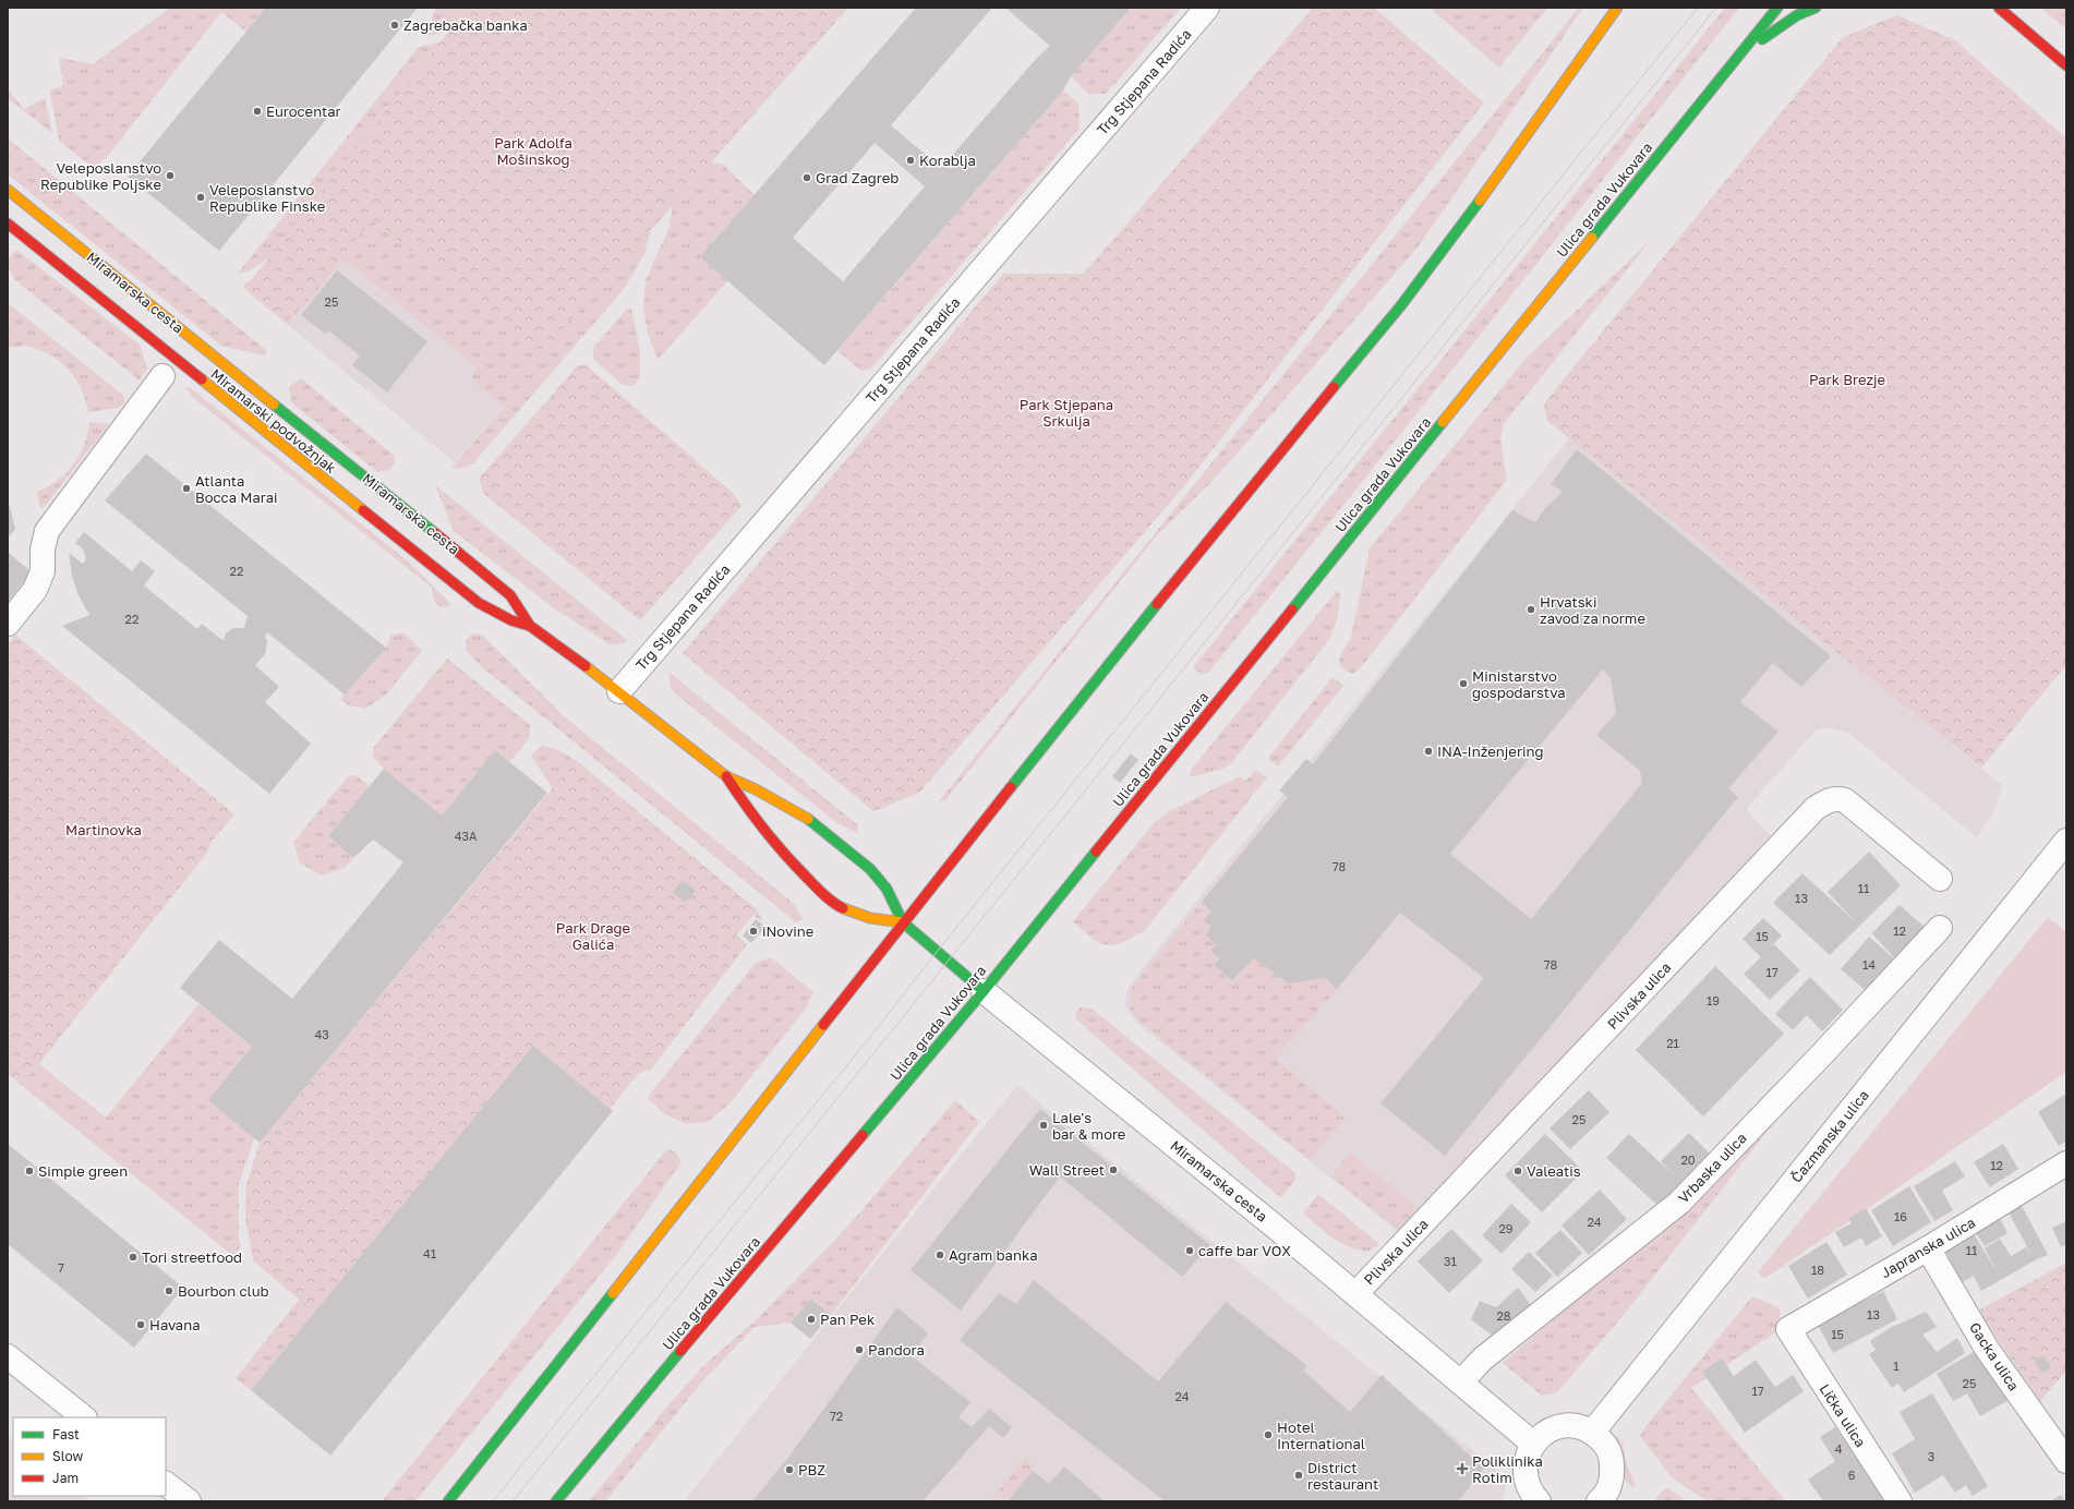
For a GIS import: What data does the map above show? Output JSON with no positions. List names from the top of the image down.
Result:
{
  "streets": {
    "main road": ["Ulica grada Vukovara", "Miramarska cesta", "Miramarski podvožnjak"],
    "street": [
      "Trg Stjepana Radića",
      "Plivska ulica",
      "Čazmanska ulica",
      "Vrbaska ulica",
      "Japranska ulica",
      "Gacka ulica",
      "Lička ulica"
    ]
  },
  "crossings": [
    ["Trg Stjepana Radića", "Miramarska cesta"],
    ["Ulica grada Vukovara", "Miramarska cesta"],
    ["Miramarska cesta", "Miramarski podvožnjak"],
    ["Miramarska cesta", "Plivska ulica"],
    ["Miramarska cesta", "Vrbaska ulica"],
    ["Japranska ulica", "Gacka ulica"],
    ["Japranska ulica", "Lička ulica"]
  ],
  "parks": [
    "Park Adolfa Mošinskog",
    "Park Brezje",
    "Park Stjepana Srkulja",
    "Martinovka",
    "Park Drage Galića"
  ],
  "places": {
    "other": [
      "Zagrebačka banka",
      "Eurocentar",
      "Korablja",
      "Veleposlanstvo Republike Poljske",
      "Grad Zagreb",
      "Veleposlanstvo Republike Finske",
      "Atlanta Bocca Marai",
      "Hrvatski zavod za norme",
      "Ministarstvo gospodarstva",
      "INA-Inženjering",
      "iNovine",
      "Lale's bar & more",
      "Wall Street",
      "Simple green",
      "Valeatis",
      "caffe bar VOX",
      "Agram banka",
      "Tori streetfood",
      "Bourbon club",
      "Pan Pek",
      "Havana",
      "Pandora",
      "Hotel International",
      "PBZ",
      "District restaurant"
    ],
    "health": ["Poliklinika Rotim"]
  },
  "house_numbers": [
    "25",
    "22",
    "22",
    "43A",
    "78",
    "11",
    "13",
    "12",
    "15",
    "78",
    "14",
    "17",
    "19",
    "43",
    "21",
    "25",
    "20",
    "12",
    "16",
    "24",
    "29",
    "11",
    "41",
    "31",
    "7",
    "18",
    "13",
    "28",
    "15",
    "1",
    "25",
    "17",
    "24",
    "72",
    "4",
    "3",
    "6"
  ],
  "legend": ["Fast", "Slow", "Jam"]
}
